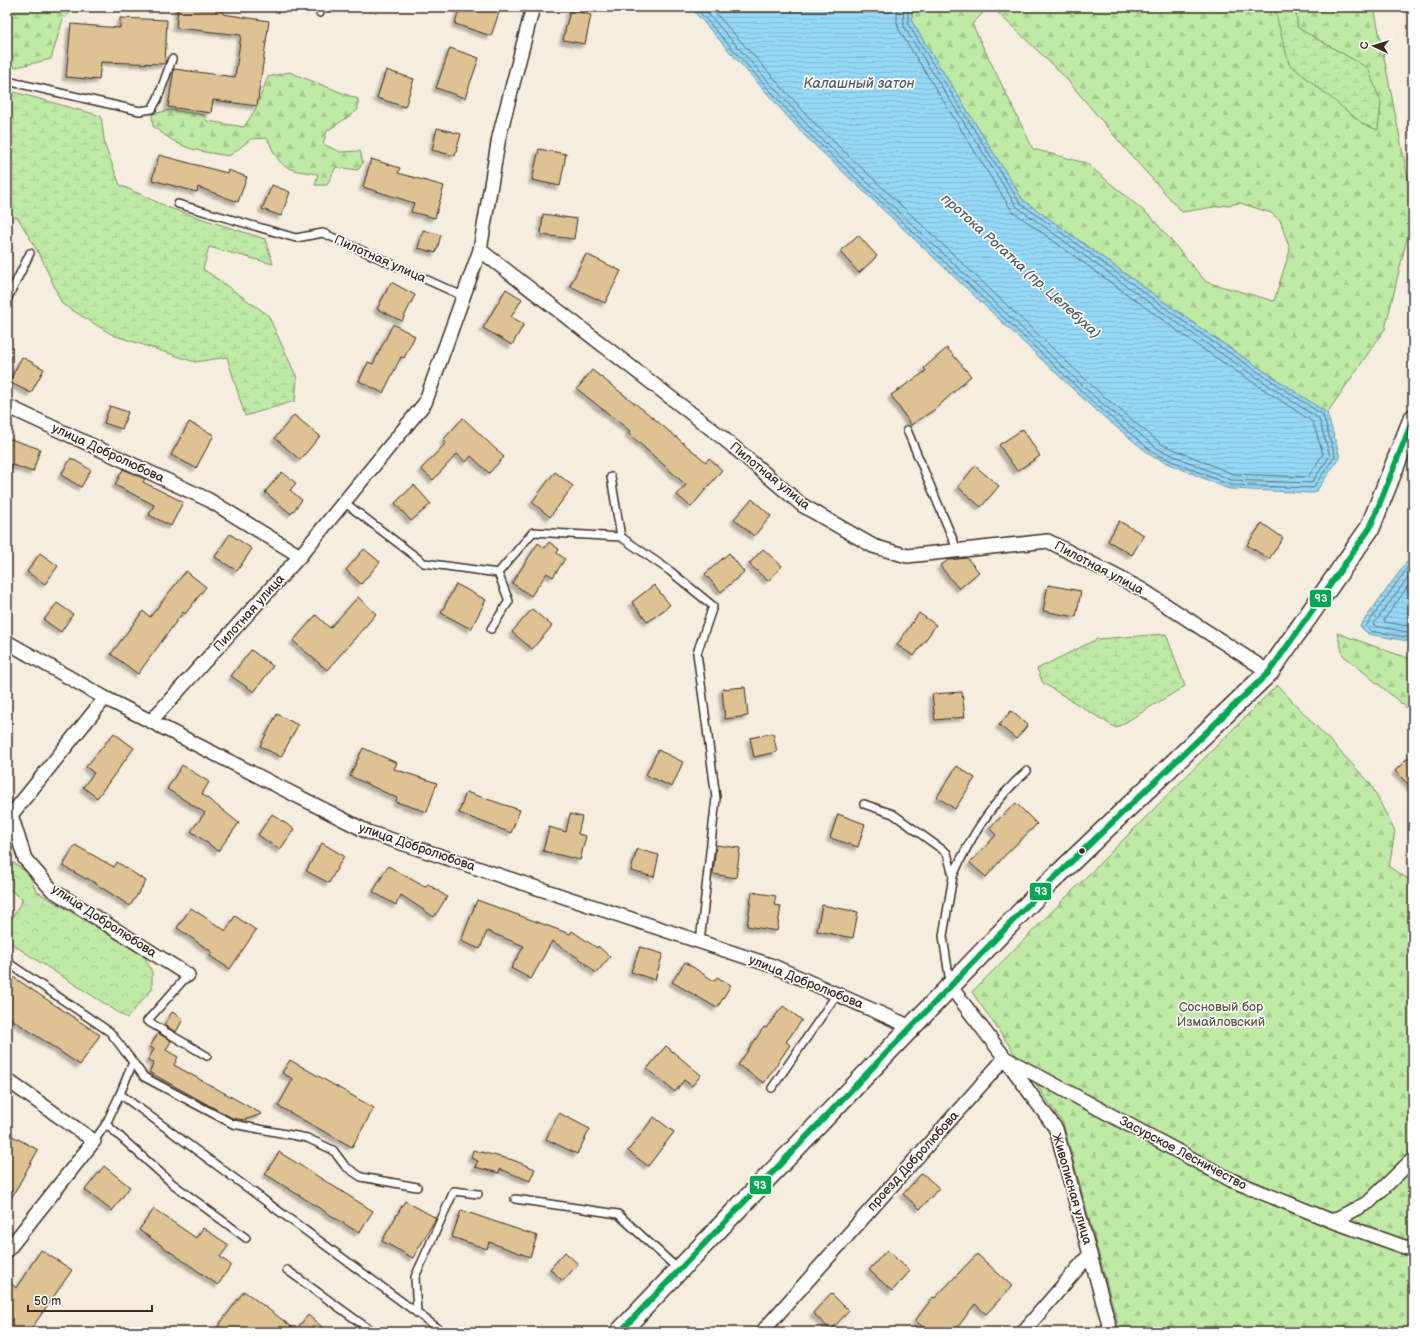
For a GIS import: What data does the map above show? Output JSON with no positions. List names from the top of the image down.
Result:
{
  "streets": {
    "street": [
      "Пилотная улица",
      "улица Добролюбова",
      "Засурское Лесничество",
      "проезд Добролюбова",
      "Живописная улица"
    ]
  },
  "crossings": [
    ["Пилотная улица", "улица Добролюбова"],
    ["Засурское Лесничество", "проезд Добролюбова"],
    ["Засурское Лесничество", "Живописная улица"],
    ["проезд Добролюбова", "Живописная улица"]
  ],
  "water": ["Калашный затон", "протока Рогатка (пр. Целебуха)"],
  "parks": ["Сосновый бор Измайловский"],
  "lines": ["transit line 93"],
  "scale_bar": "50 m",
  "north": "left"
}
